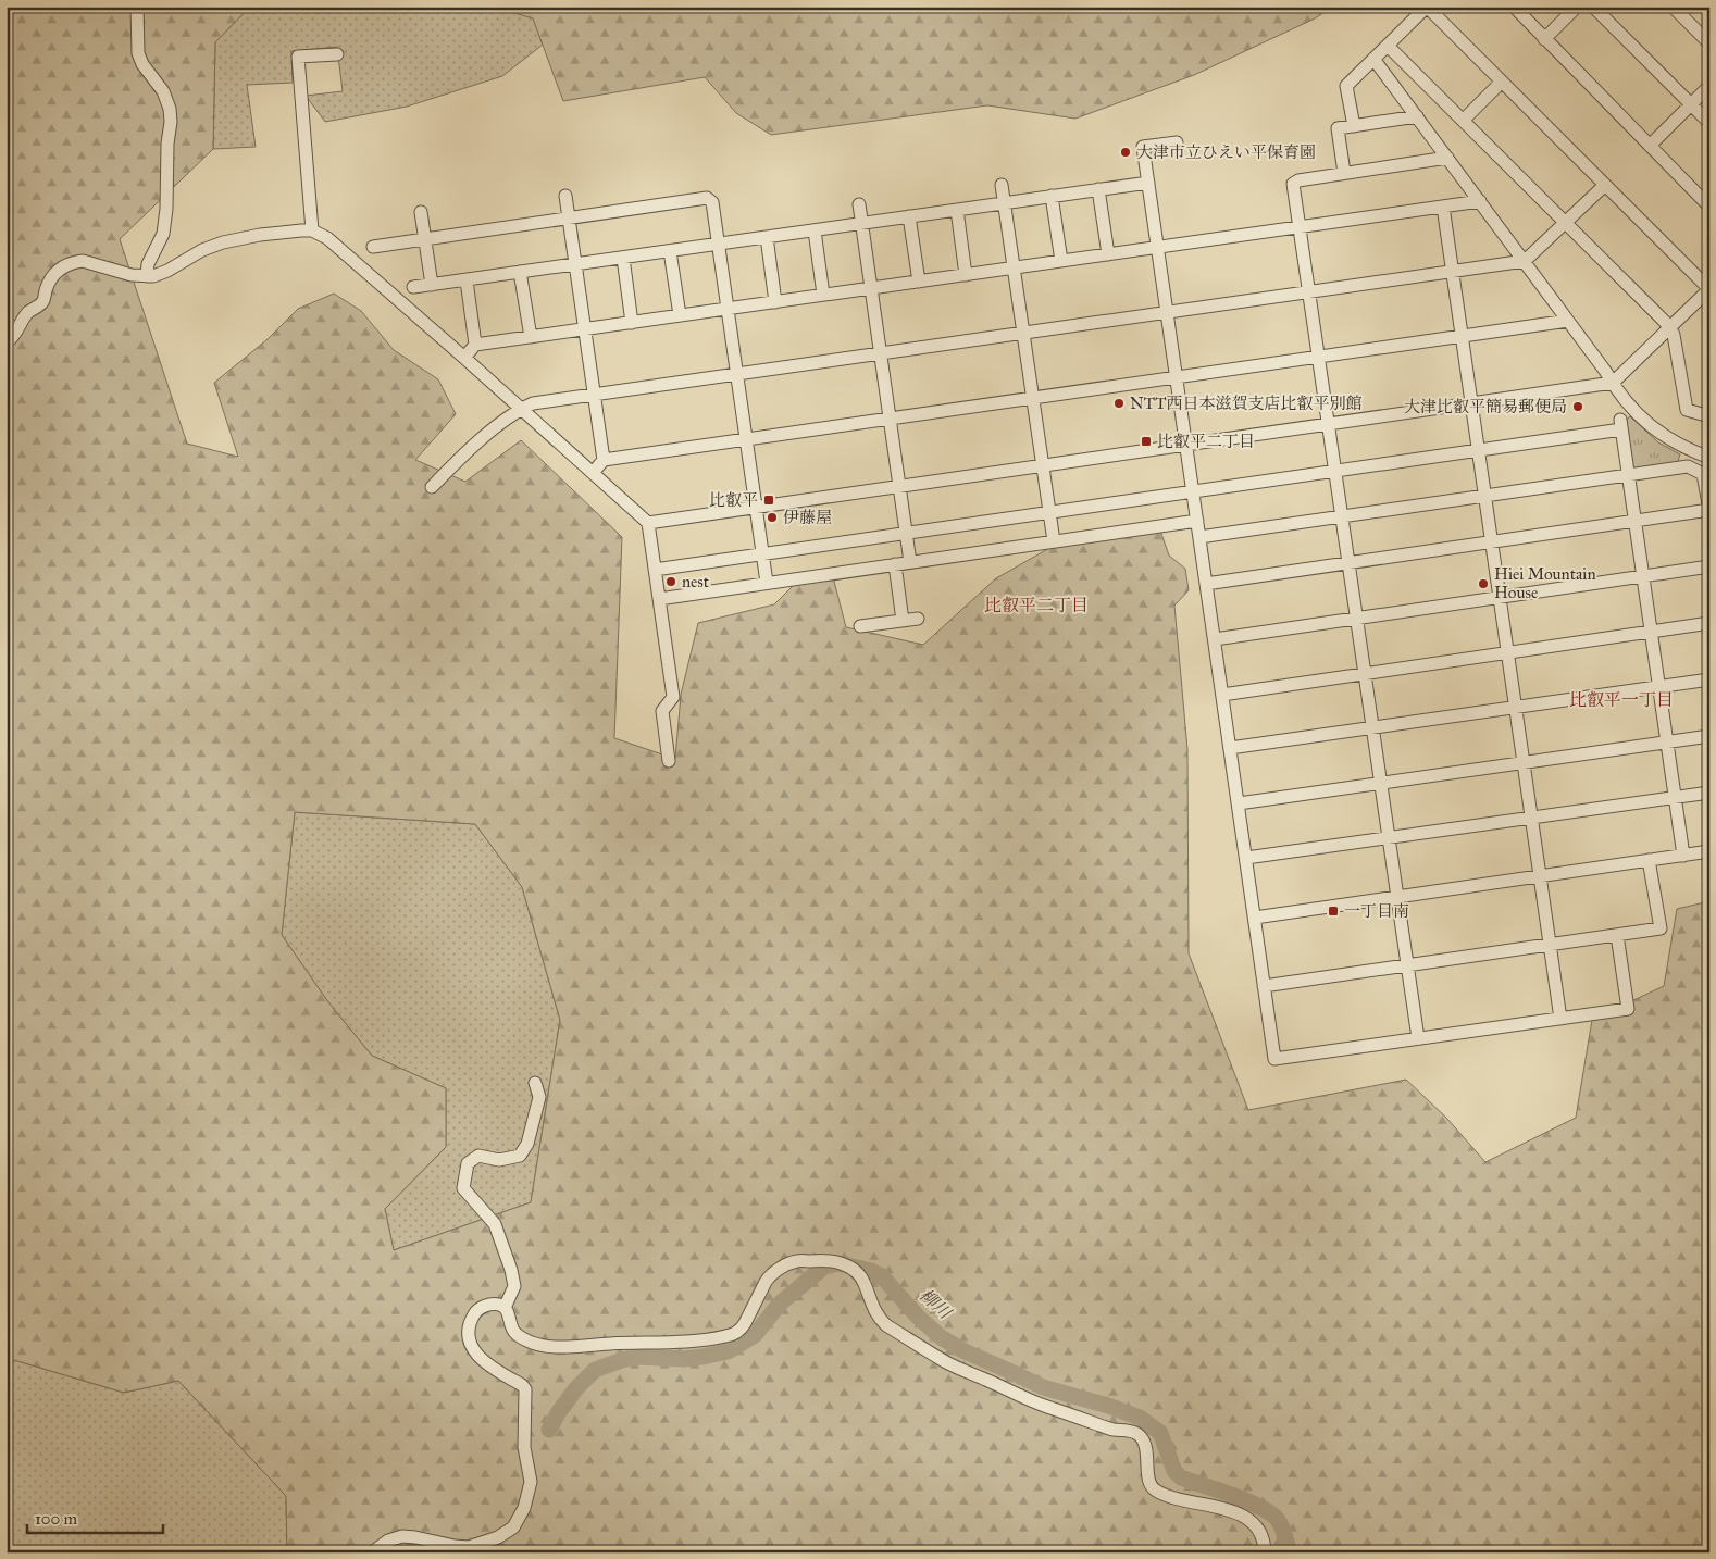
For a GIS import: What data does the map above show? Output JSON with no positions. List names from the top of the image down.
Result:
{
  "districts": ["比叡平二丁目", "比叡平一丁目"],
  "water": ["柳川"],
  "places": {
    "other": [
      "大津市立ひえい平保育園",
      "NTT西日本滋賀支店比叡平別館",
      "大津比叡平簡易郵便局",
      "伊藤屋",
      "nest",
      "Hiei Mountain House"
    ],
    "transit": ["比叡平二丁目", "比叡平", "一丁目南"]
  },
  "scale_bar": "100 m"
}
